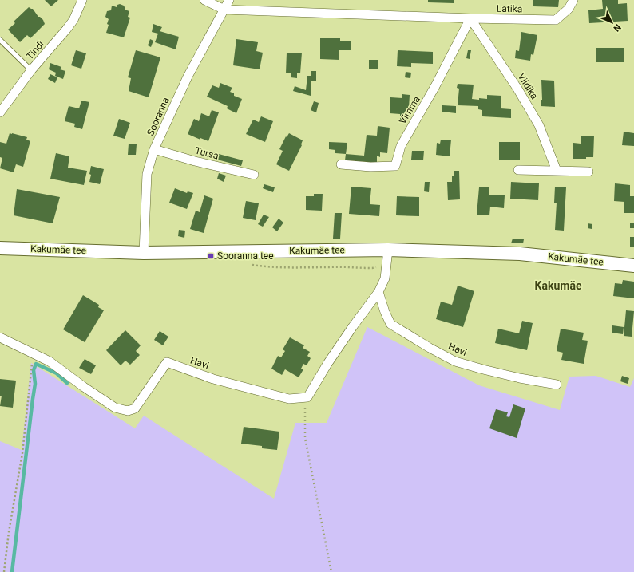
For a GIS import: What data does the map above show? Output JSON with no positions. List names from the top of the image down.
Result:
{
  "streets": {
    "street": [
      "Latika",
      "Tindi",
      "Viidika",
      "Vimma",
      "Sooranna",
      "Tursa",
      "Kakumäe tee",
      "Havi"
    ]
  },
  "crossings": [
    ["Latika", "Viidika"],
    ["Latika", "Vimma"],
    ["Latika", "Sooranna"],
    ["Viidika", "Vimma"],
    ["Sooranna", "Tursa"],
    ["Sooranna", "Kakumäe tee"]
  ],
  "districts": ["Kakumäe"],
  "places": {
    "transit": ["Sooranna tee"]
  },
  "north": "bottom right"
}
